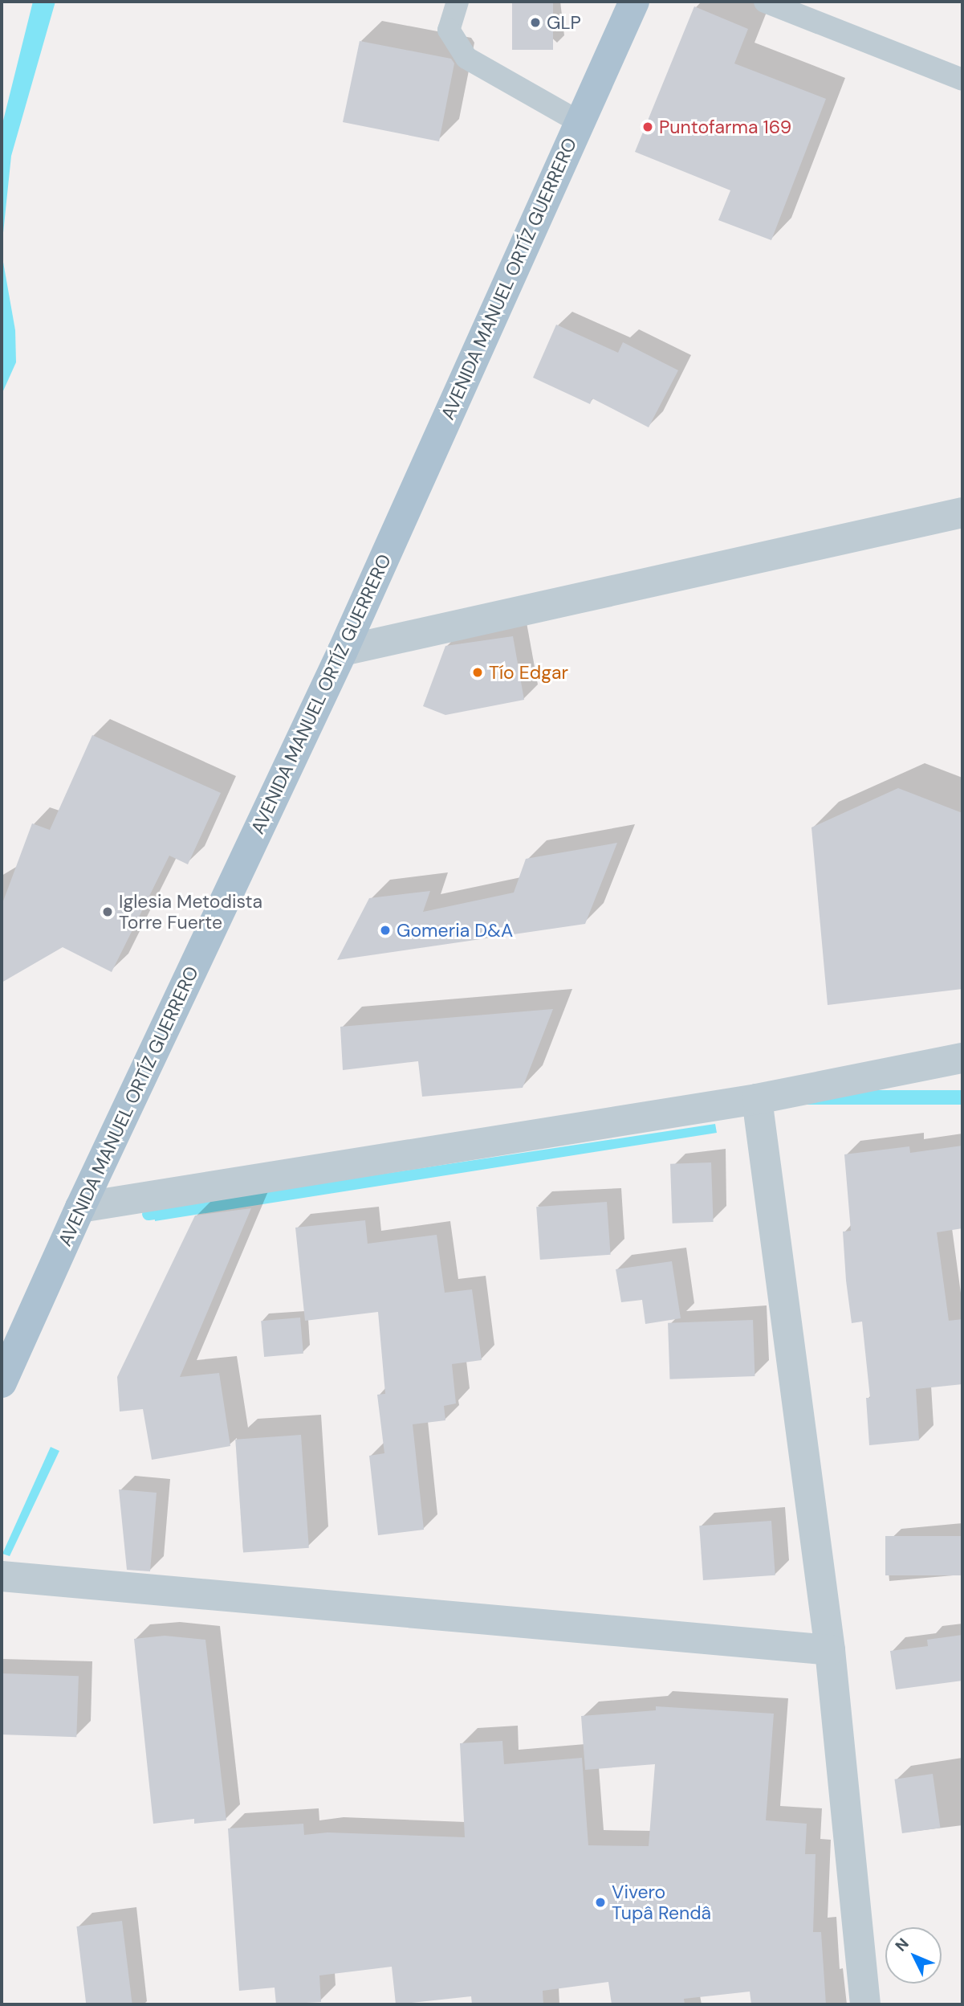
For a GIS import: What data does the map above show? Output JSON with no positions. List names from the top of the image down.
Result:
{
  "streets": {
    "main road": ["AVENIDA MANUEL ORTÍZ GUERRERO"]
  },
  "places": [
    "GLP",
    "Puntofarma 169",
    "Tío Edgar",
    "Iglesia Metodista Torre Fuerte",
    "Gomeria D&A",
    "Vivero Tupâ Rendâ"
  ],
  "north": "top left"
}
